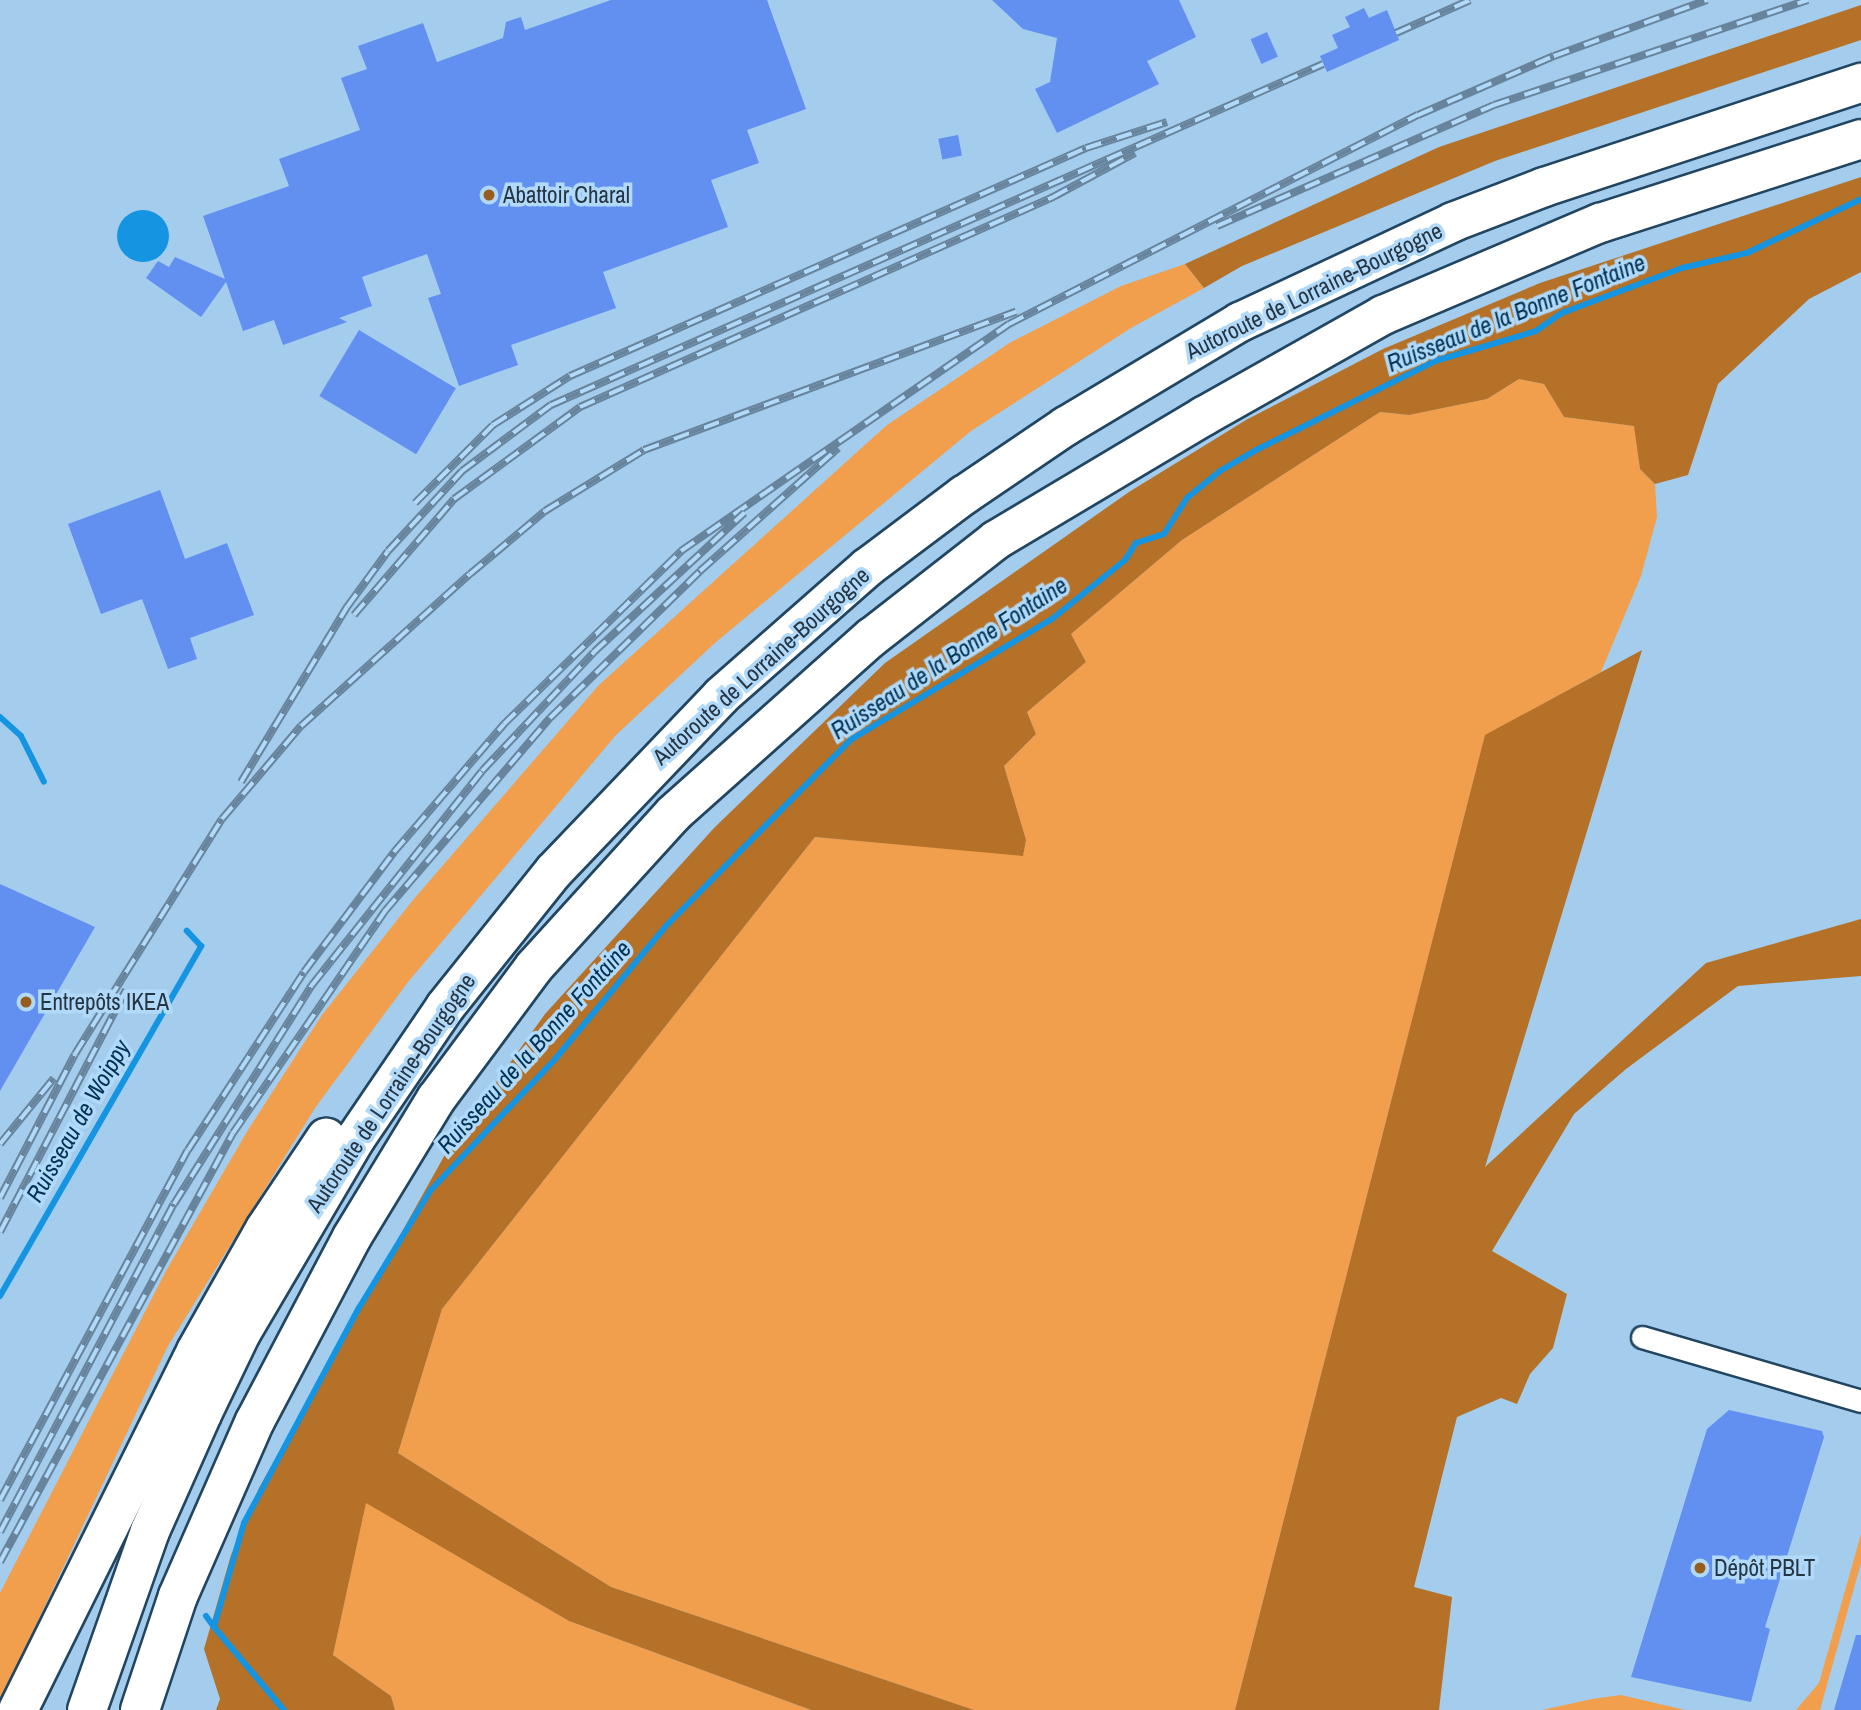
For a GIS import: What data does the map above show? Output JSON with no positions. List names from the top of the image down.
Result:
{
  "streets": {
    "highway": ["Autoroute de Lorraine-Bourgogne"]
  },
  "water": ["Ruisseau de la Bonne Fontaine", "Ruisseau de Woippy"],
  "places": ["Abattoir Charal", "Entrepôts IKEA", "Dépôt PBLT"]
}
